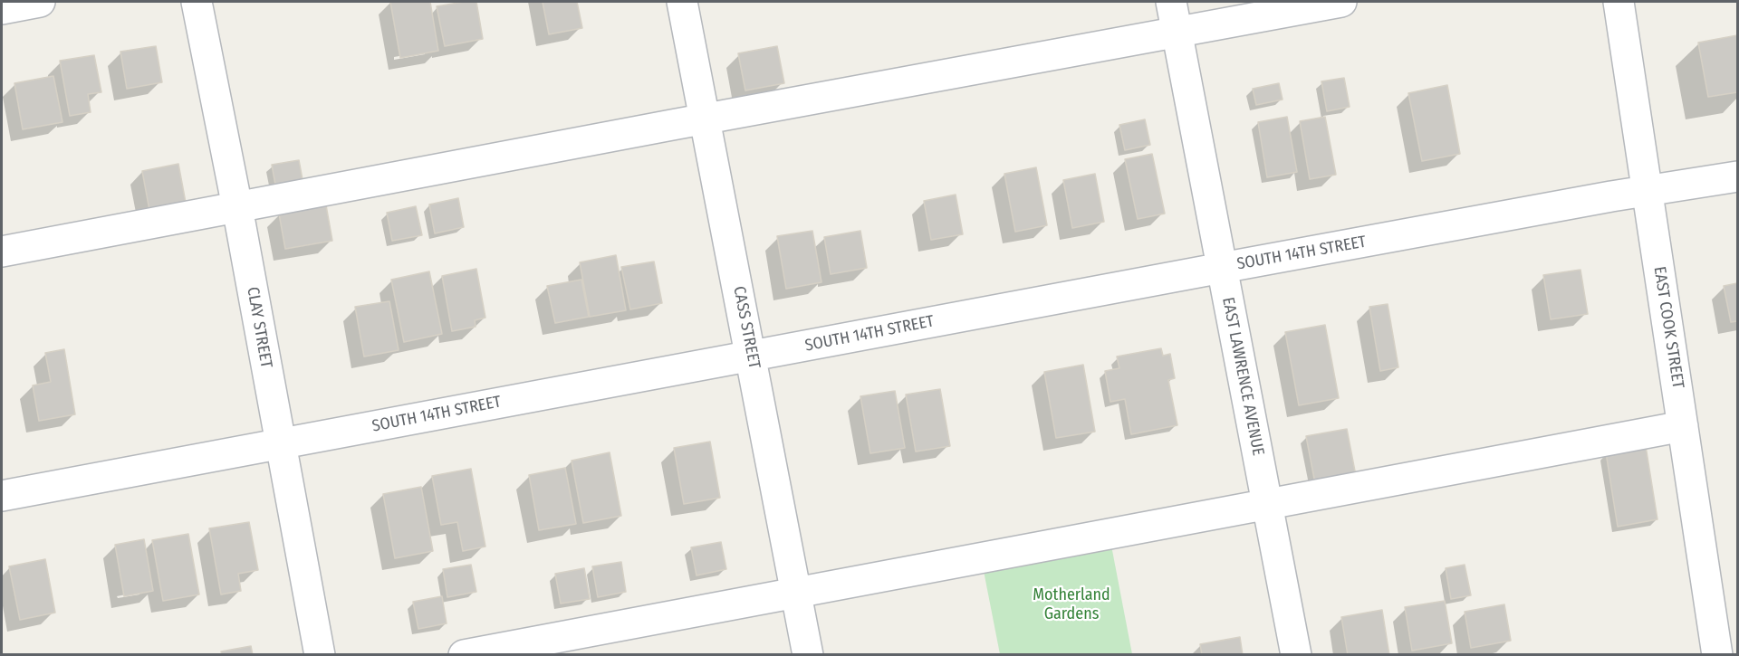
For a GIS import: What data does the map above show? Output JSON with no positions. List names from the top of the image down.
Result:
{
  "streets": {
    "street": [
      "SOUTH 14TH STREET",
      "CLAY STREET",
      "CASS STREET",
      "EAST COOK STREET",
      "EAST LAWRENCE AVENUE"
    ]
  },
  "crossings": [
    ["SOUTH 14TH STREET", "CLAY STREET"],
    ["SOUTH 14TH STREET", "CASS STREET"],
    ["SOUTH 14TH STREET", "EAST COOK STREET"],
    ["SOUTH 14TH STREET", "EAST LAWRENCE AVENUE"]
  ],
  "parks": ["Motherland Gardens"]
}
